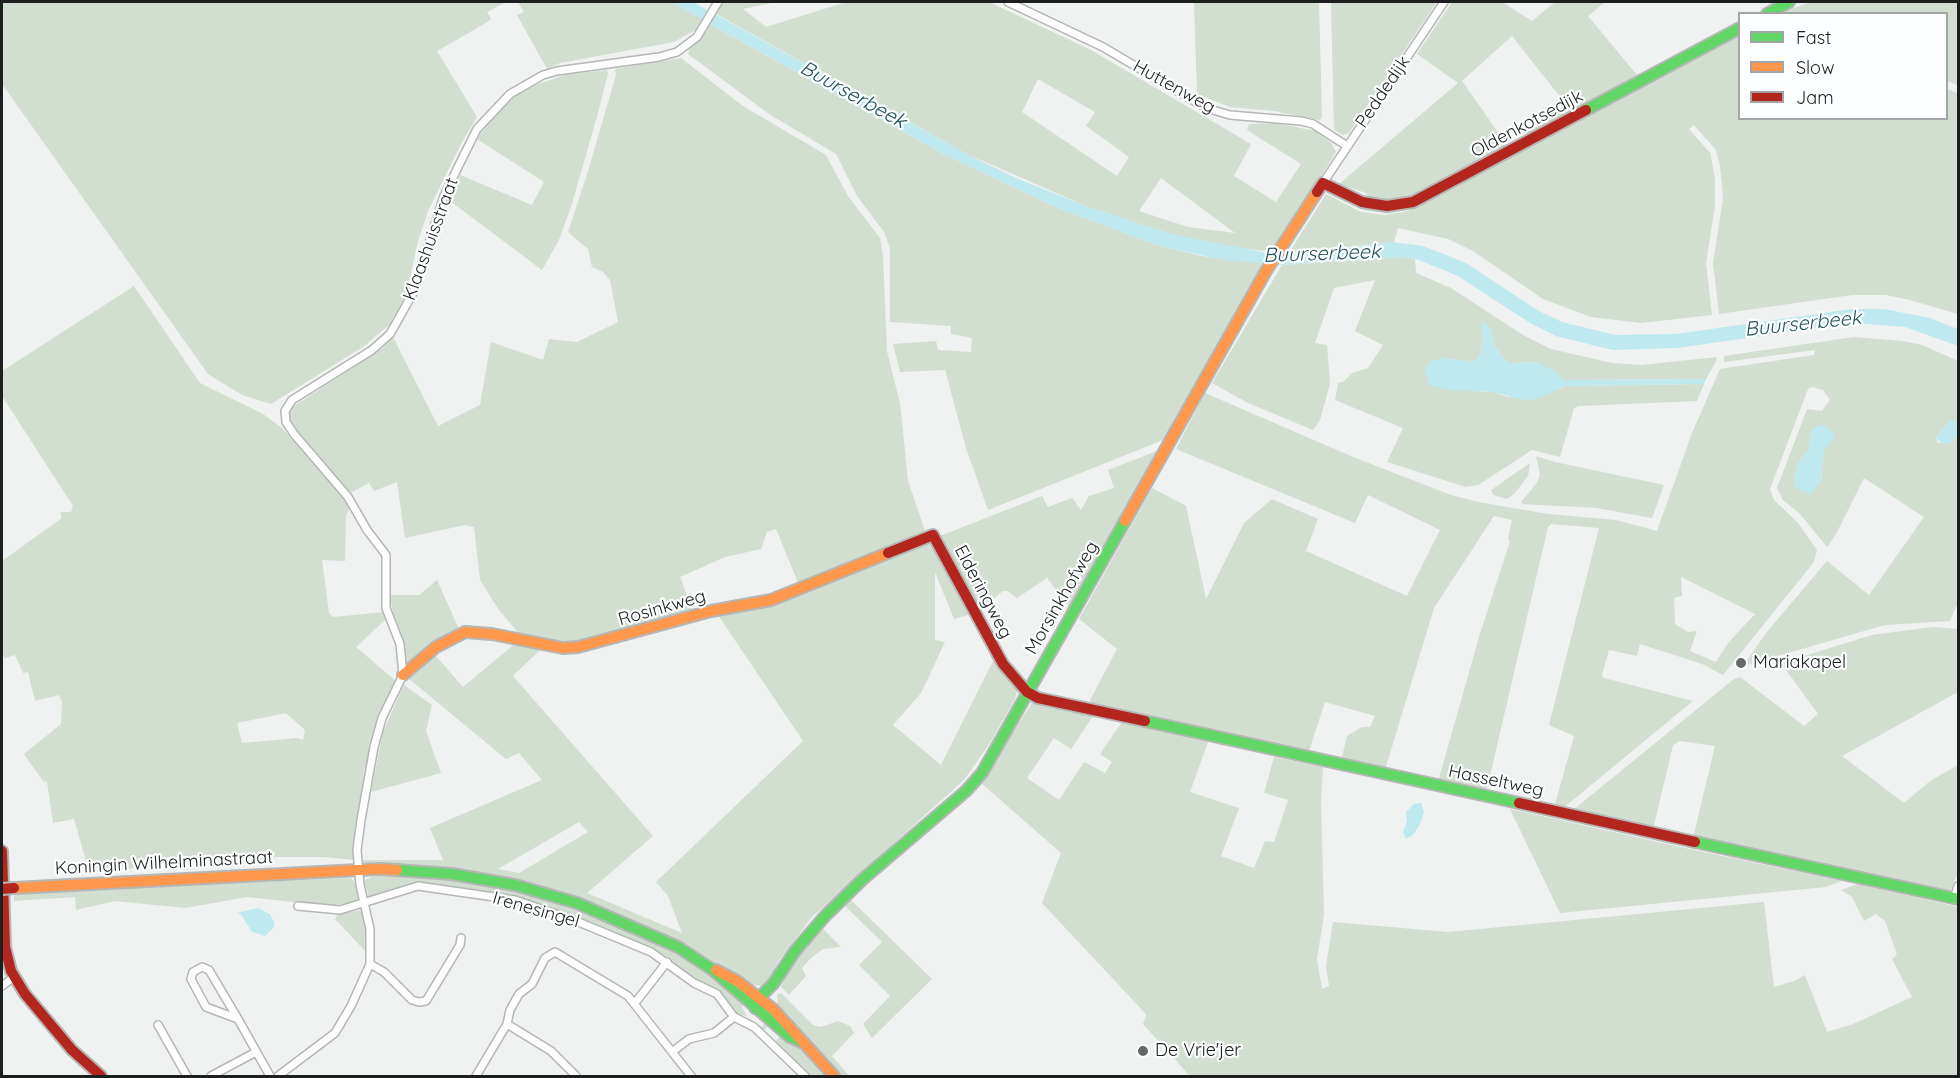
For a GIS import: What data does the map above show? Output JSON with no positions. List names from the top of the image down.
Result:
{
  "streets": {
    "street": [
      "Huttenweg",
      "Peddedijk",
      "Oldenkotsedijk",
      "Klaashuisstraat",
      "Elderingweg",
      "Morsinkhofweg",
      "Rosinkweg",
      "Hasseltweg",
      "Koningin Wilhelminastraat",
      "Irenesingel"
    ]
  },
  "crossings": [
    ["Huttenweg", "Peddedijk"],
    ["Peddedijk", "Oldenkotsedijk"],
    ["Peddedijk", "Morsinkhofweg"],
    ["Oldenkotsedijk", "Morsinkhofweg"],
    ["Klaashuisstraat", "Rosinkweg"],
    ["Elderingweg", "Morsinkhofweg"],
    ["Elderingweg", "Rosinkweg"],
    ["Elderingweg", "Hasseltweg"],
    ["Morsinkhofweg", "Hasseltweg"],
    ["Morsinkhofweg", "Koningin Wilhelminastraat"]
  ],
  "water": ["Buurserbeek"],
  "places": ["Mariakapel", "De Vrie'jer"],
  "legend": ["Fast", "Slow", "Jam"]
}
